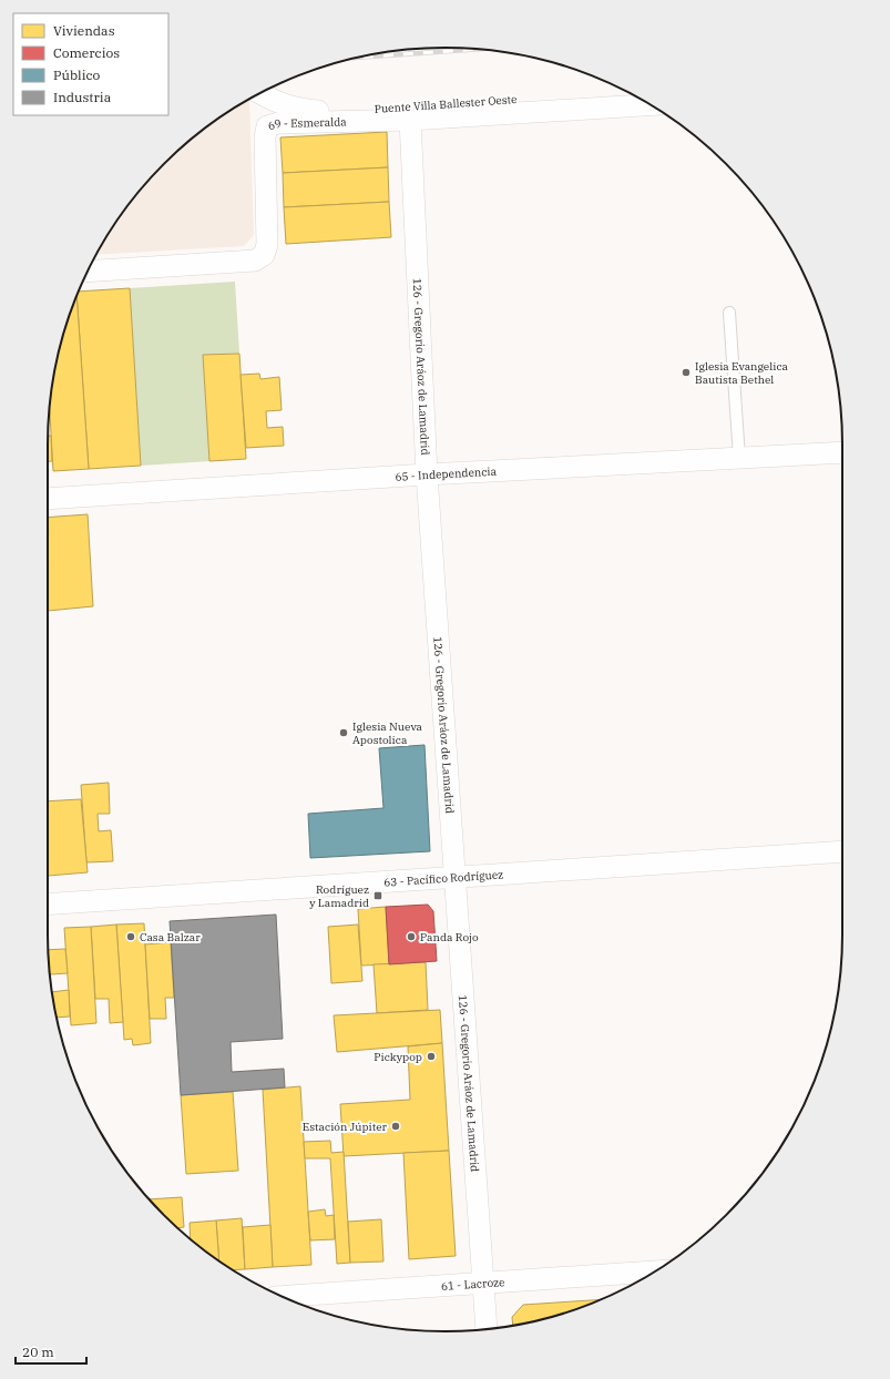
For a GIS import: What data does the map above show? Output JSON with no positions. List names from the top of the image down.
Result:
{
  "streets": {
    "street": [
      "Puente Villa Ballester Oeste",
      "69 - Esmeralda",
      "126 - Gregorio Aráoz de Lamadrid",
      "65 - Independencia",
      "63 - Pacífico Rodríguez",
      "61 - Lacroze"
    ]
  },
  "crossings": [
    ["69 - Esmeralda", "126 - Gregorio Aráoz de Lamadrid"],
    ["126 - Gregorio Aráoz de Lamadrid", "65 - Independencia"],
    ["126 - Gregorio Aráoz de Lamadrid", "63 - Pacífico Rodríguez"],
    ["126 - Gregorio Aráoz de Lamadrid", "61 - Lacroze"]
  ],
  "places": {
    "other": [
      "Iglesia Evangelica Bautista Bethel",
      "Iglesia Nueva Apostolica",
      "Casa Balzar",
      "Panda Rojo",
      "Pickypop",
      "Estación Júpiter"
    ],
    "transit": ["Rodríguez y Lamadrid"]
  },
  "legend": [
    "Viviendas",
    "Comercios",
    "Público",
    "Industria"
  ],
  "scale_bar": "20 m"
}
